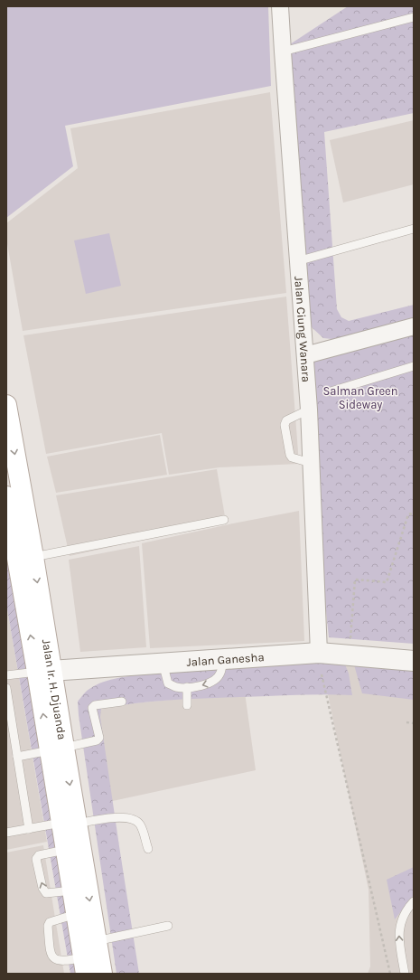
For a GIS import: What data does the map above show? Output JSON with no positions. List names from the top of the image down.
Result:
{
  "streets": {
    "main road": ["Jalan Ir. H. Djuanda"],
    "street": ["Jalan Ciung Wanara", "Jalan Ganesha"]
  },
  "crossings": [
    ["Jalan Ciung Wanara", "Jalan Ganesha"],
    ["Jalan Ganesha", "Jalan Ir. H. Djuanda"]
  ],
  "parks": ["Salman Green Sideway"]
}
